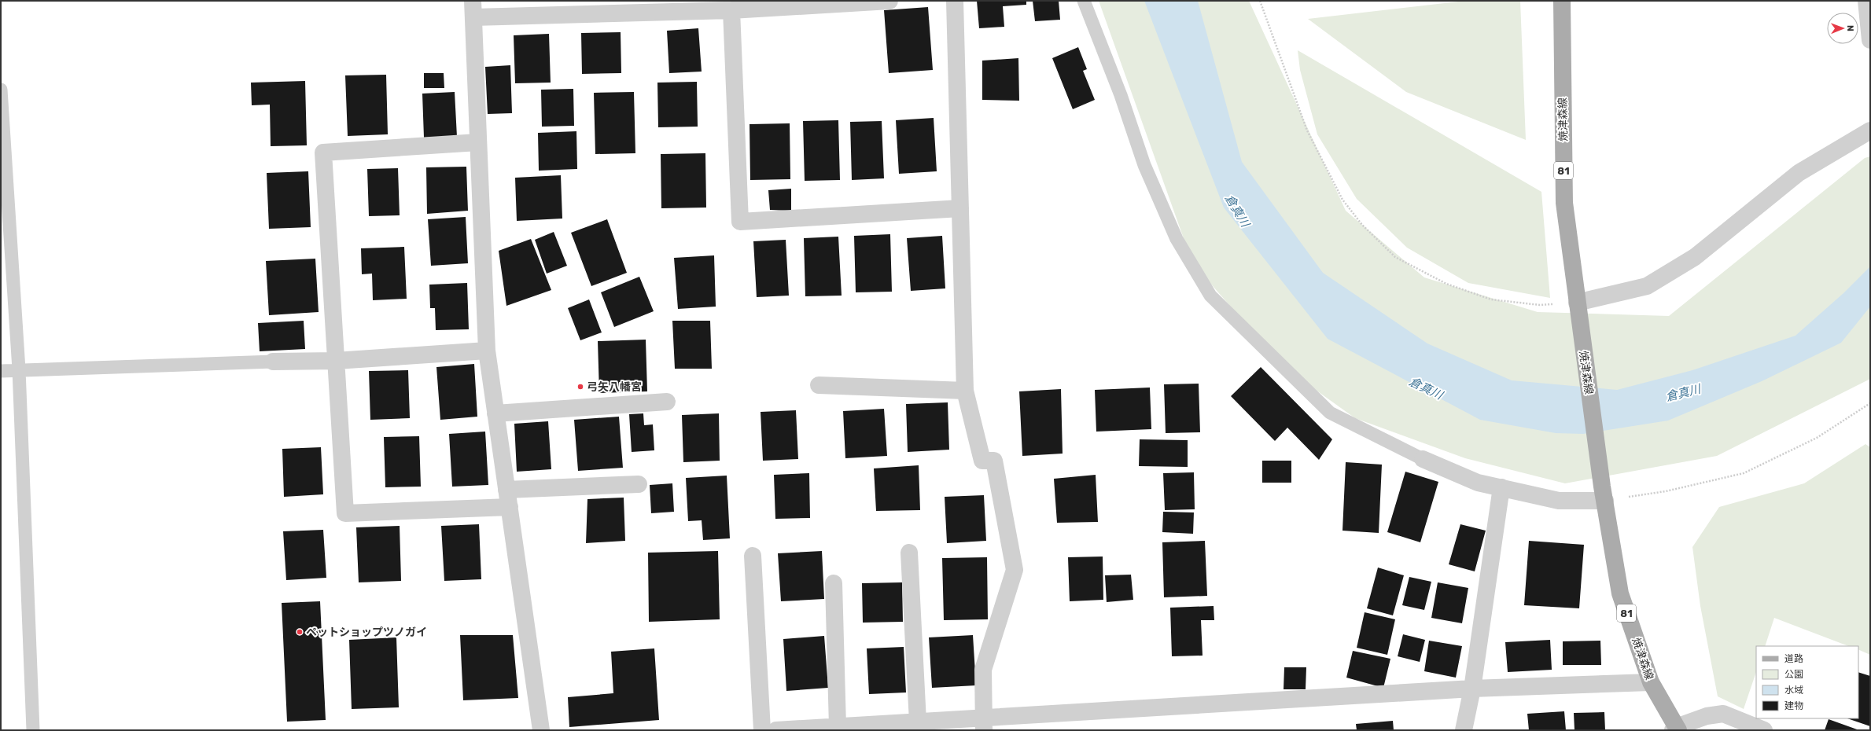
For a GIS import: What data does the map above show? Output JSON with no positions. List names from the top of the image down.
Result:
{
  "streets": {
    "main road": ["焼津森線", "81"]
  },
  "water": ["倉真川"],
  "places": ["弓矢八幡宮", "ペットショップツノガイ"],
  "legend": [
    "道路",
    "公園",
    "水域",
    "建物"
  ],
  "north": "right"
}
